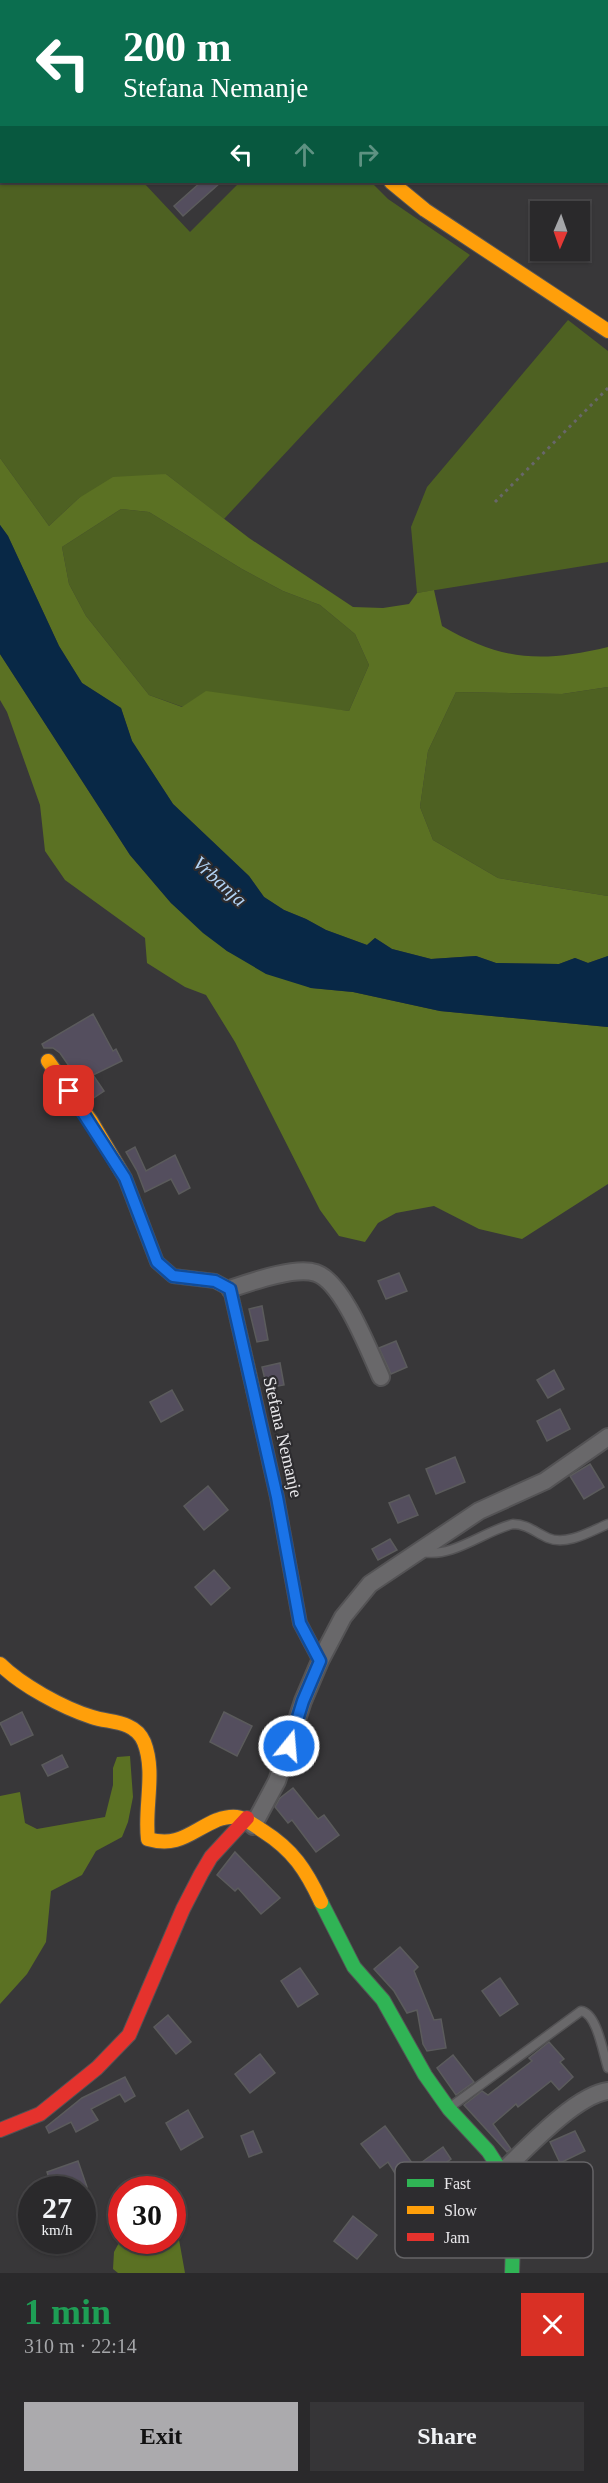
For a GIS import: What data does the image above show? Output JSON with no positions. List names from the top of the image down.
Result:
{
  "streets": {
    "street": ["Stefana Nemanje"]
  },
  "water": ["Vrbanja"],
  "legend": ["Fast", "Slow", "Jam"],
  "north": "bottom",
  "page": {
    "turn": ["200 m", "Stefana Nemanje"],
    "speed": "27 km/h",
    "limit": "30",
    "heading": ["1 min", "310 m · 22:14"],
    "buttons": ["Exit", "Share"]
  }
}
